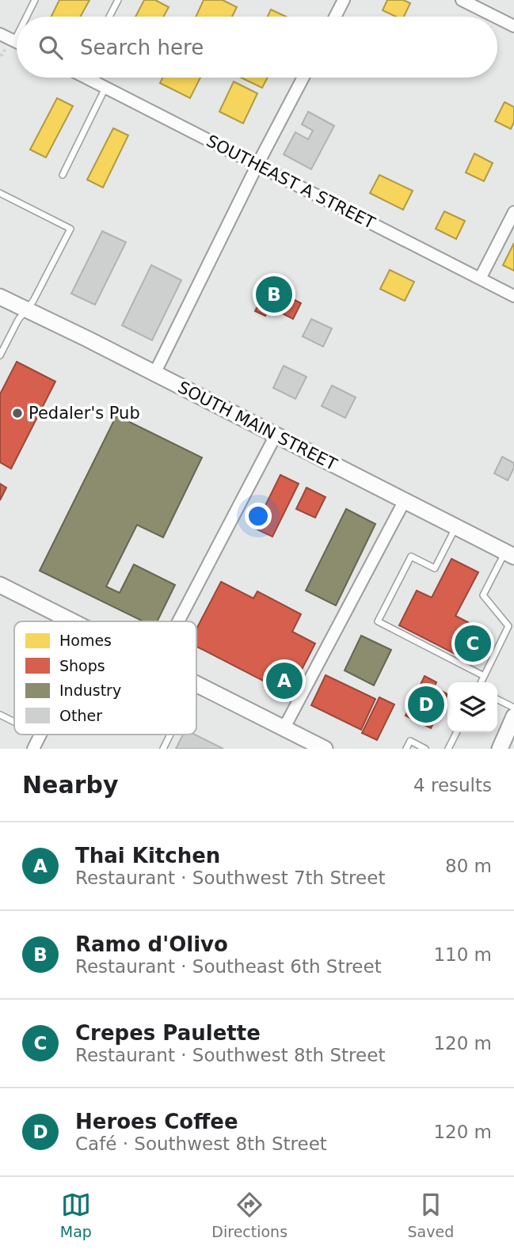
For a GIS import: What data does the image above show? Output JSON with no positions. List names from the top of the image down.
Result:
{
  "streets": {
    "street": ["SOUTHEAST A STREET", "SOUTH MAIN STREET"]
  },
  "places": ["Pedaler's Pub"],
  "legend": [
    "Homes",
    "Shops",
    "Industry",
    "Other"
  ],
  "page": {
    "search": "Search here",
    "pins": [
      "B",
      "C",
      "A",
      "D"
    ],
    "heading": ["Nearby", "4 results"],
    "list": [
      {
        "mark": "A",
        "name": "Thai Kitchen",
        "note": "Restaurant · Southwest 7th Street",
        "value": "80 m"
      },
      {
        "mark": "B",
        "name": "Ramo d'Olivo",
        "note": "Restaurant · Southeast 6th Street",
        "value": "110 m"
      },
      {
        "mark": "C",
        "name": "Crepes Paulette",
        "note": "Restaurant · Southwest 8th Street",
        "value": "120 m"
      },
      {
        "mark": "D",
        "name": "Heroes Coffee",
        "note": "Café · Southwest 8th Street",
        "value": "120 m"
      }
    ],
    "nav": ["Map", "Directions", "Saved"]
  }
}
